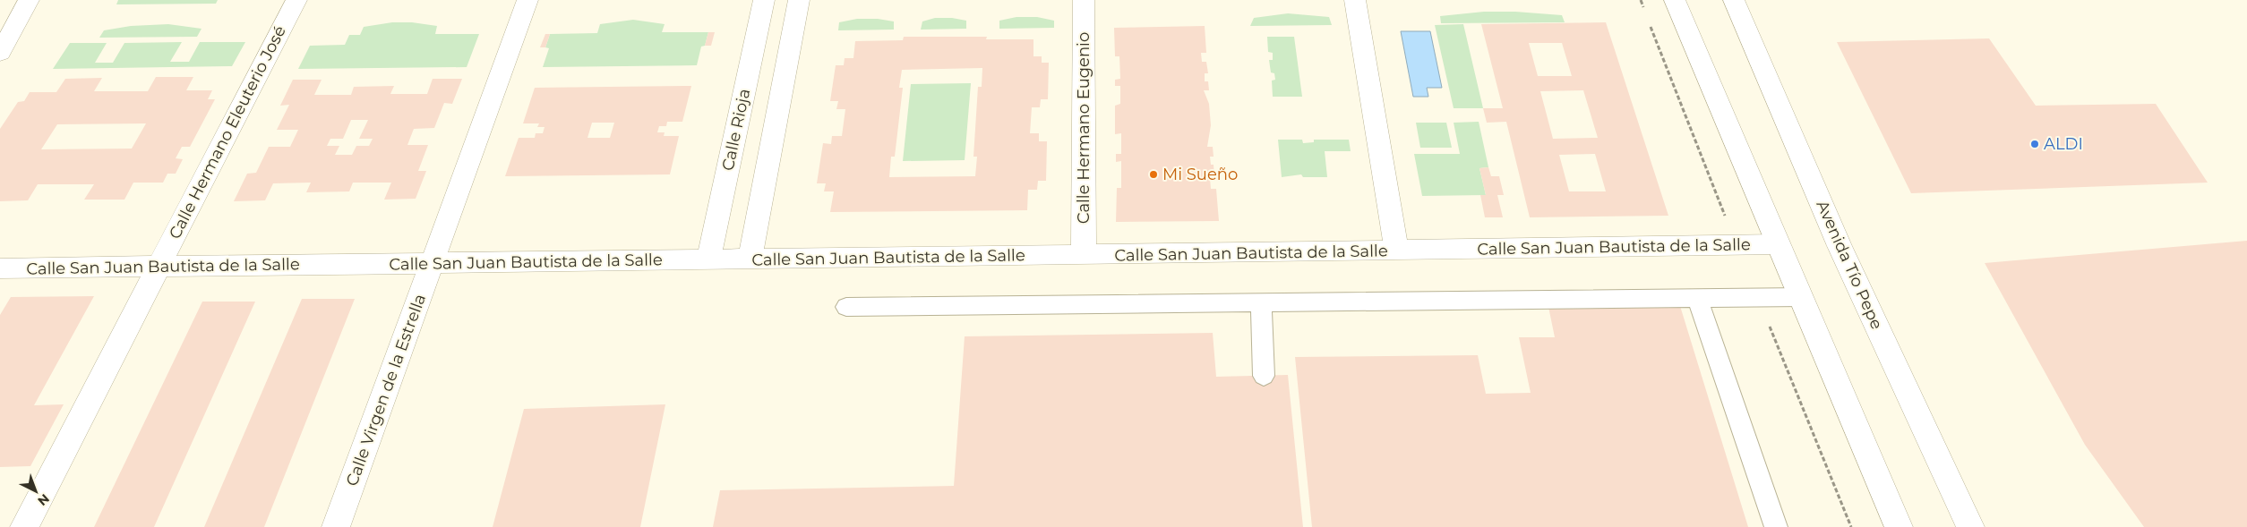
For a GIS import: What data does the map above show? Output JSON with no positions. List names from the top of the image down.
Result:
{
  "streets": {
    "street": [
      "Calle Hermano Eugenio",
      "Calle Rioja",
      "Calle Hermano Eleuterio José",
      "Calle San Juan Bautista de la Salle",
      "Avenida Tío Pepe",
      "Calle Virgen de la Estrella"
    ]
  },
  "crossings": [
    ["Calle Hermano Eugenio", "Calle San Juan Bautista de la Salle"],
    ["Calle Rioja", "Calle San Juan Bautista de la Salle"],
    ["Calle Hermano Eleuterio José", "Calle San Juan Bautista de la Salle"],
    ["Calle San Juan Bautista de la Salle", "Calle Virgen de la Estrella"]
  ],
  "places": ["ALDI", "Mi Sueño"],
  "north": "bottom right"
}
